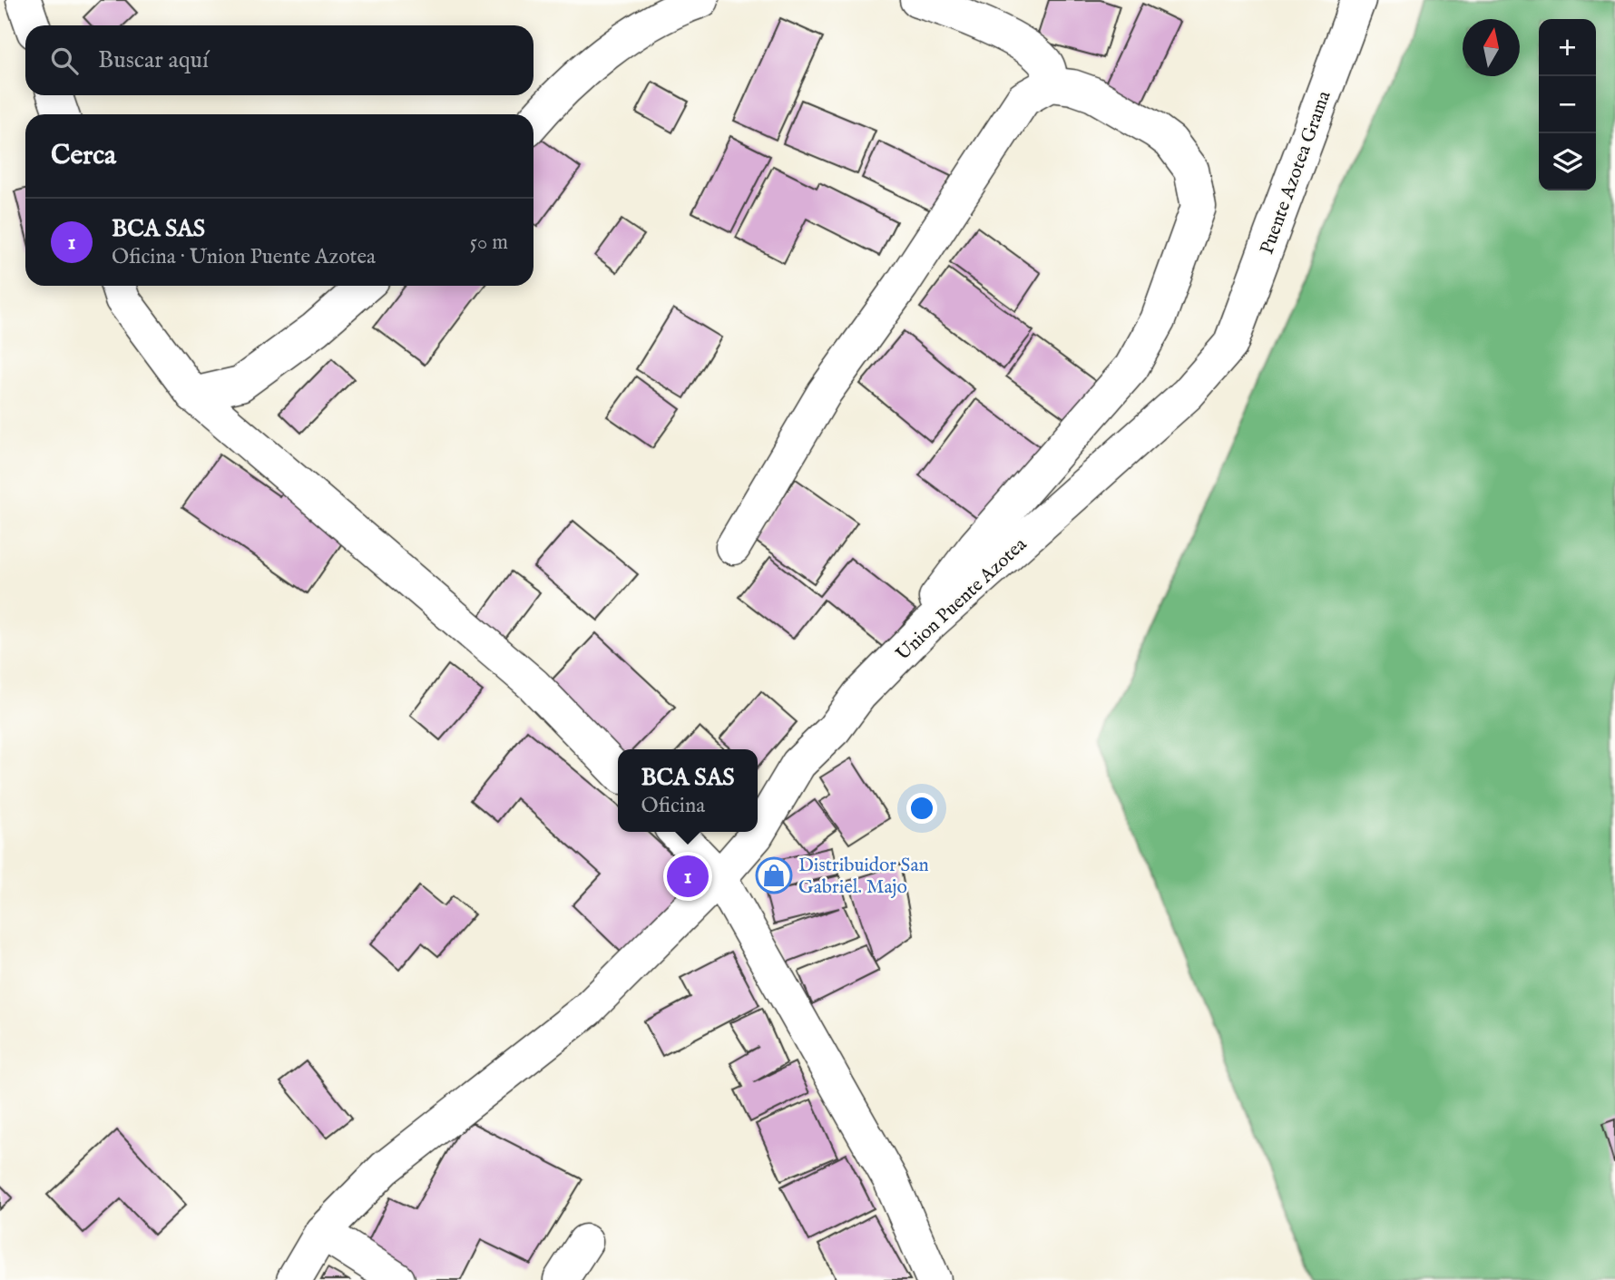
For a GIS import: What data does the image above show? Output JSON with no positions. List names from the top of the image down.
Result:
{
  "streets": {
    "street": ["Puente Azotea Grama", "Union Puente Azotea"]
  },
  "crossings": [
    ["Puente Azotea Grama", "Union Puente Azotea"]
  ],
  "places": {
    "shop": ["Distribuidor San Gabriel. Majo"]
  },
  "north": "top",
  "page": {
    "map_buttons": ["+", "−"],
    "search": "Buscar aquí",
    "heading": "Cerca",
    "list": [
      {
        "mark": "1",
        "name": "BCA SAS",
        "note": "Oficina · Union Puente Azotea",
        "value": "50 m"
      }
    ],
    "popup": ["BCA SAS", "Oficina"],
    "pins": "1"
  }
}
